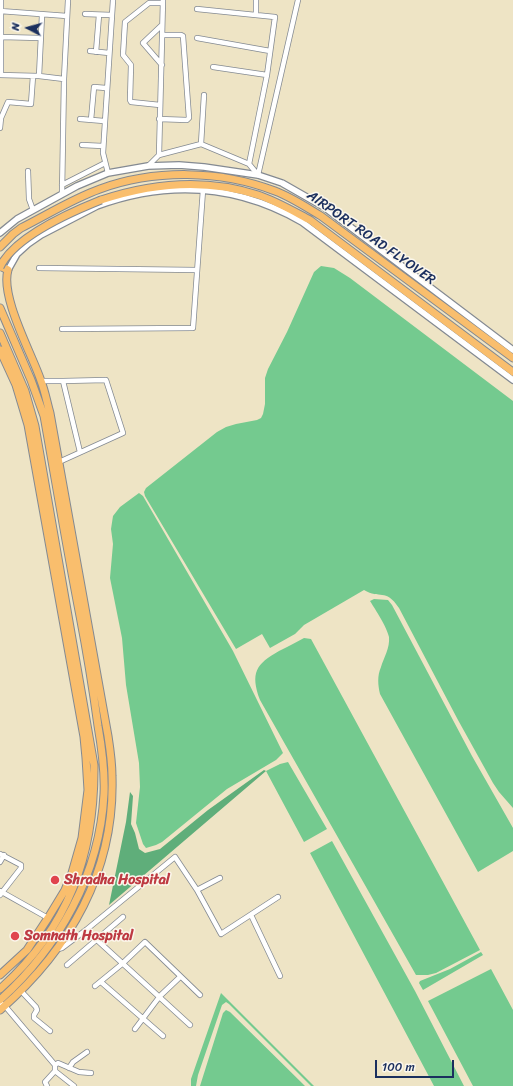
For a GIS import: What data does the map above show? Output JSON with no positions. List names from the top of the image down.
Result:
{
  "streets": {
    "main road": ["AIRPORT ROAD FLYOVER"]
  },
  "places": ["Shradha Hospital", "Somnath Hospital"],
  "scale_bar": "100 m",
  "north": "left"
}
